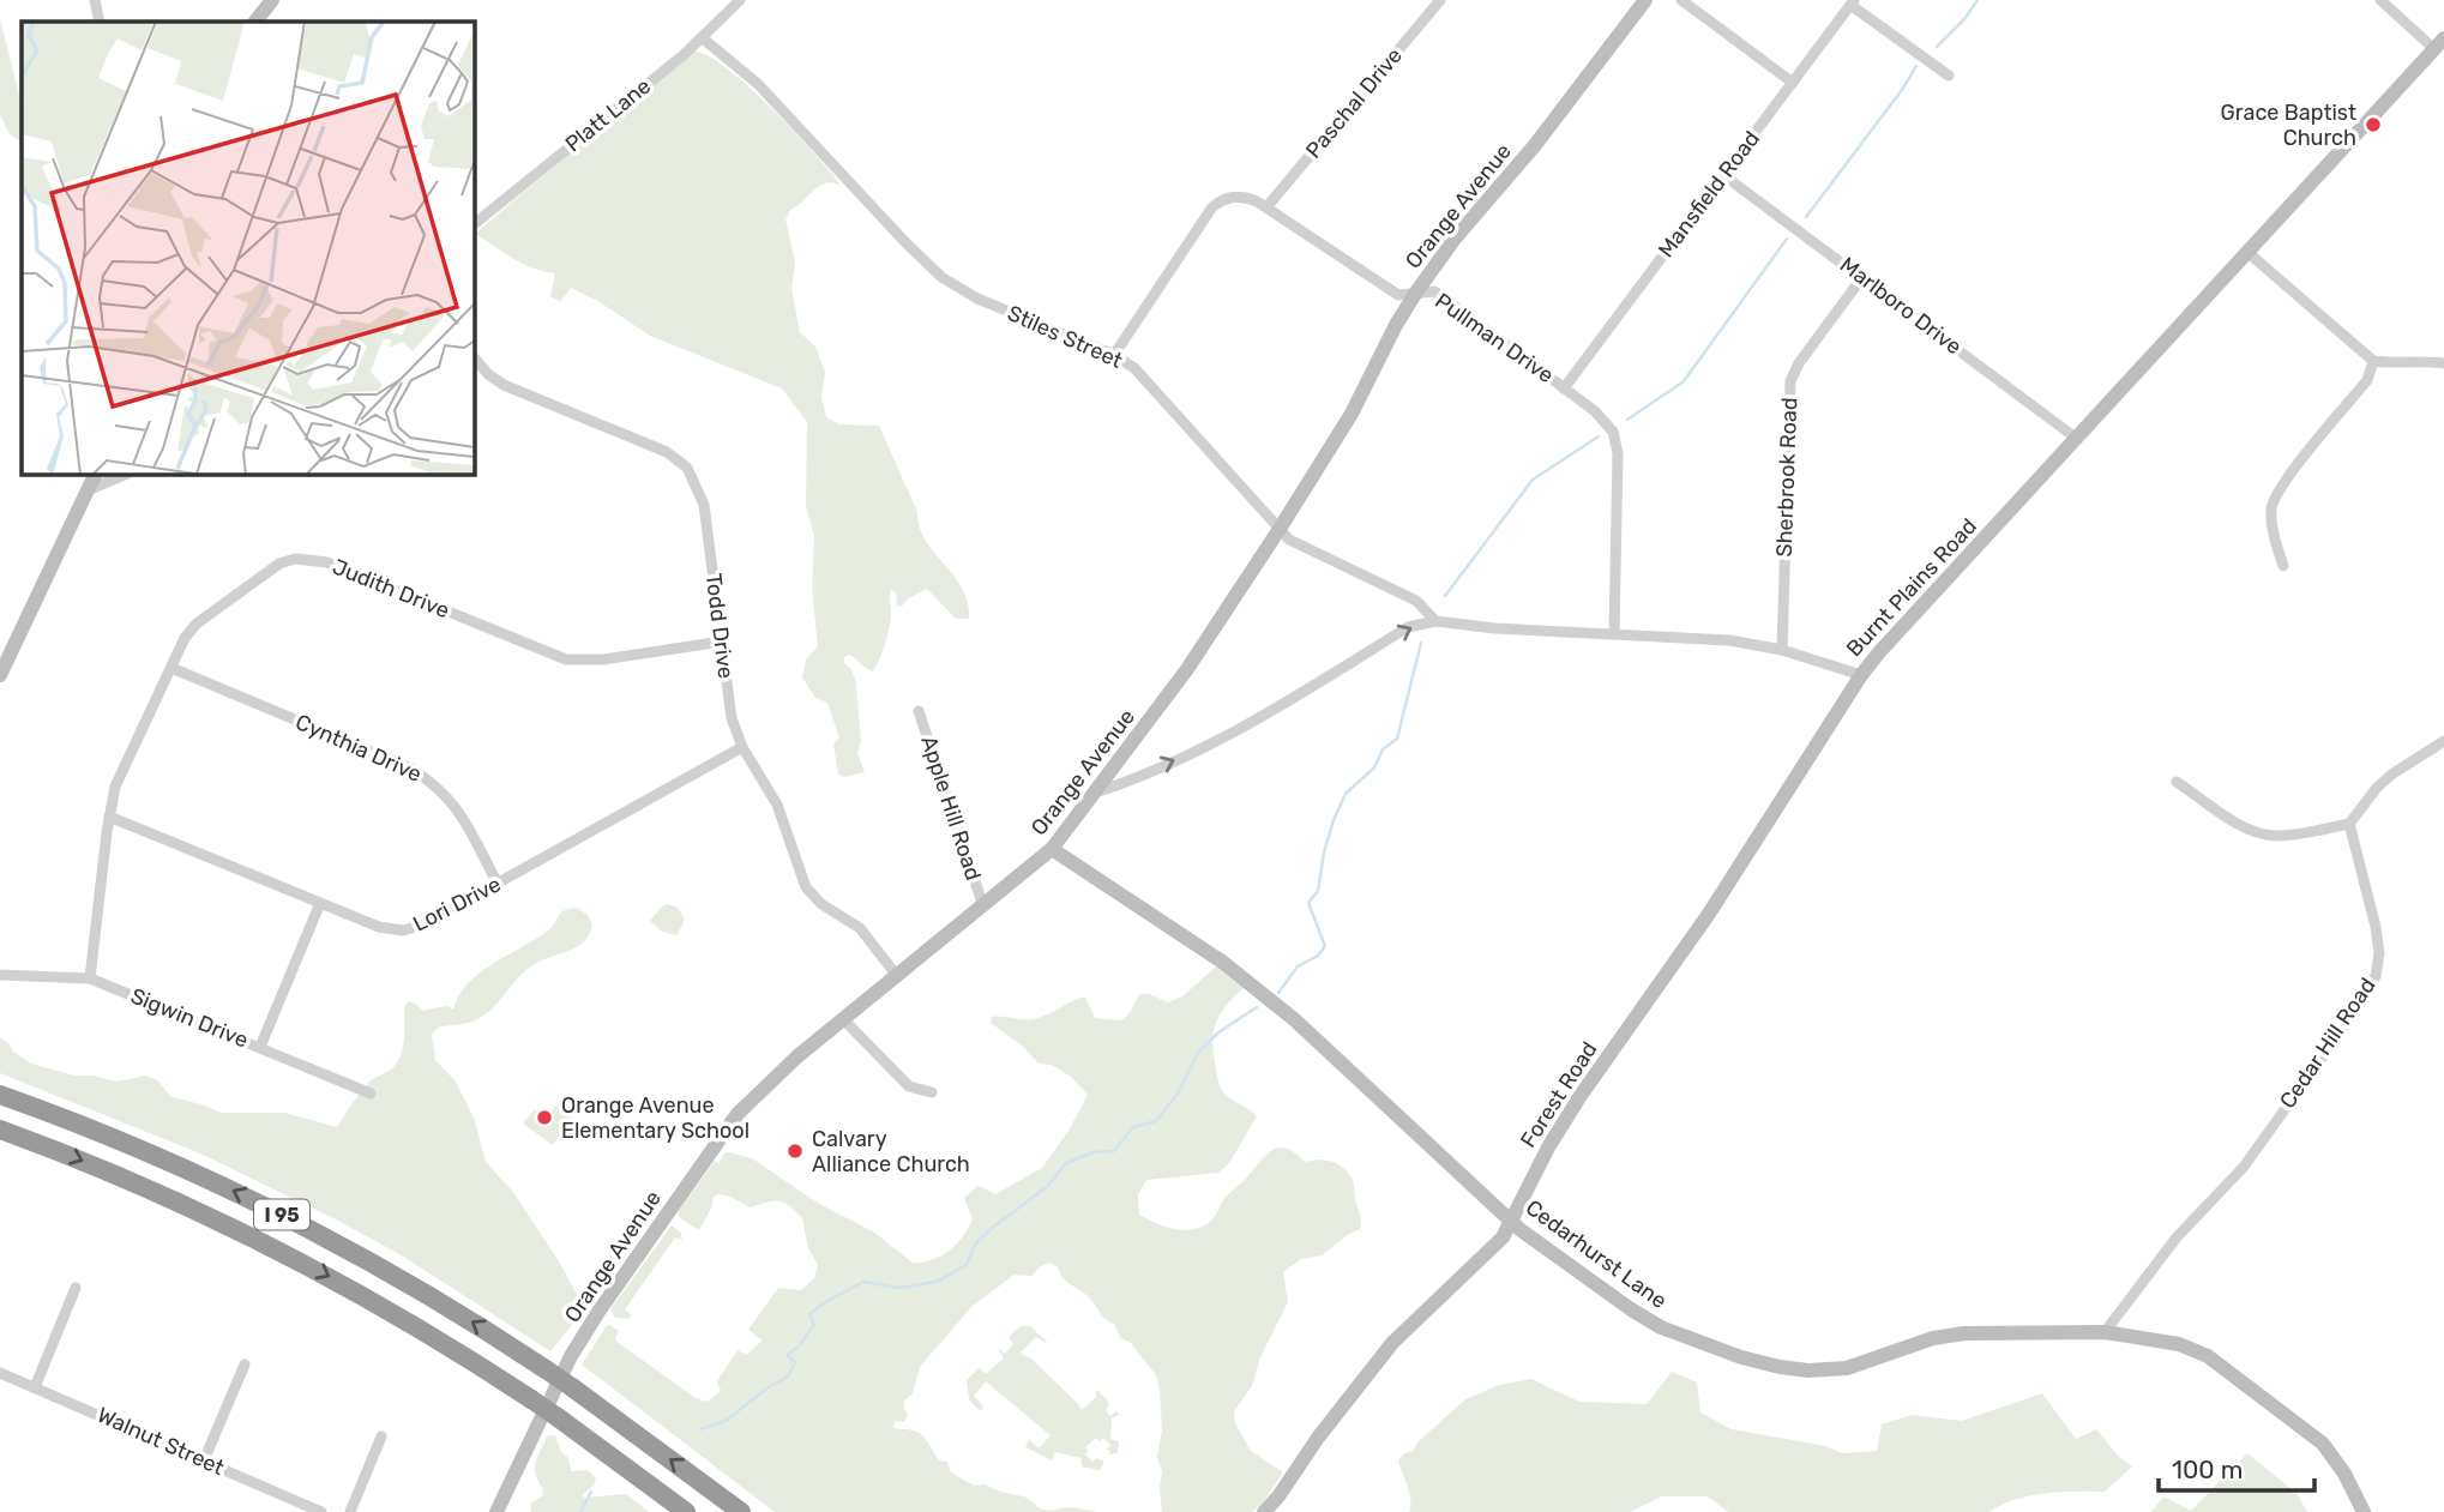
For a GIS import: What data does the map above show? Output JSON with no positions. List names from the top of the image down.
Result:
{
  "streets": {
    "highway": ["I 95"],
    "main road": [
      "Orange Avenue",
      "Burnt Plains Road",
      "Forest Road",
      "Cedarhurst Lane"
    ],
    "street": [
      "Paschal Drive",
      "Platt Lane",
      "Mansfield Road",
      "Marlboro Drive",
      "Stiles Street",
      "Pullman Drive",
      "Sherbrook Road",
      "Judith Drive",
      "Todd Drive",
      "Cynthia Drive",
      "Apple Hill Road",
      "Lori Drive",
      "Sigwin Drive",
      "Cedar Hill Road",
      "Walnut Street"
    ]
  },
  "crossings": [
    ["Paschal Drive", "Pullman Drive"],
    ["Platt Lane", "Stiles Street"],
    ["Mansfield Road", "Marlboro Drive"],
    ["Mansfield Road", "Pullman Drive"],
    ["Orange Avenue", "Stiles Street"],
    ["Orange Avenue", "Pullman Drive"],
    ["Orange Avenue", "Burnt Plains Road"],
    ["Orange Avenue", "Todd Drive"],
    ["Orange Avenue", "Apple Hill Road"],
    ["Orange Avenue", "Cedarhurst Lane"],
    ["Marlboro Drive", "Sherbrook Road"],
    ["Marlboro Drive", "Burnt Plains Road"],
    ["Stiles Street", "Pullman Drive"],
    ["Stiles Street", "Burnt Plains Road"],
    ["Pullman Drive", "Burnt Plains Road"],
    ["Sherbrook Road", "Burnt Plains Road"],
    ["Burnt Plains Road", "Forest Road"],
    ["Judith Drive", "Todd Drive"],
    ["Judith Drive", "Cynthia Drive"],
    ["Judith Drive", "Lori Drive"],
    ["Judith Drive", "Sigwin Drive"],
    ["Todd Drive", "Lori Drive"],
    ["Cynthia Drive", "Lori Drive"],
    ["Cedar Hill Road", "Cedarhurst Lane"],
    ["Forest Road", "Cedarhurst Lane"]
  ],
  "places": ["Grace Baptist Church", "Orange Avenue Elementary School", "Calvary Alliance Church"],
  "scale_bar": "100 m"
}
